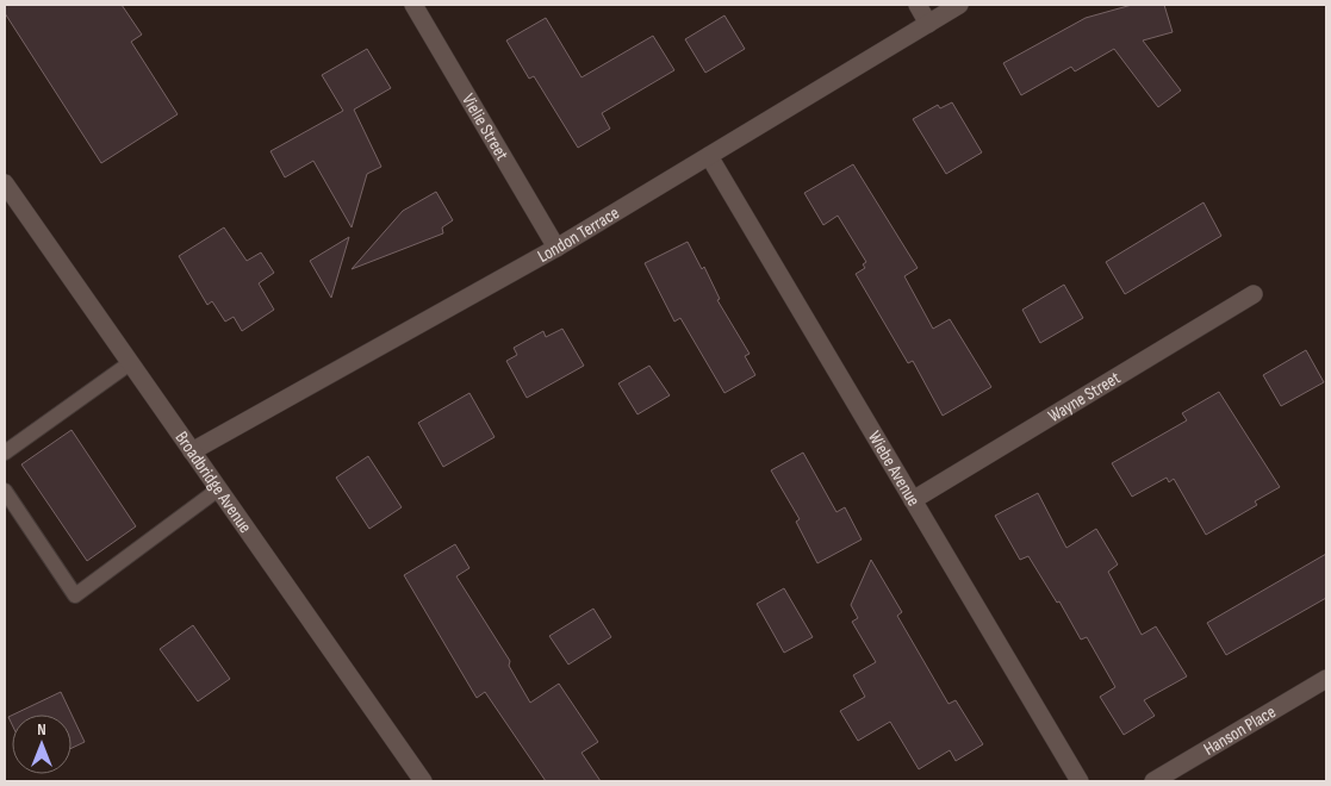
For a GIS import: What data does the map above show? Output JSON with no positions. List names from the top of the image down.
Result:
{
  "streets": {
    "street": [
      "Vielie Street",
      "London Terrace",
      "Wayne Street",
      "Wiebe Avenue",
      "Broadbridge Avenue",
      "Hanson Place"
    ]
  },
  "crossings": [
    ["Vielie Street", "London Terrace"],
    ["London Terrace", "Wiebe Avenue"],
    ["London Terrace", "Broadbridge Avenue"],
    ["Wayne Street", "Wiebe Avenue"]
  ],
  "north": "top"
}
